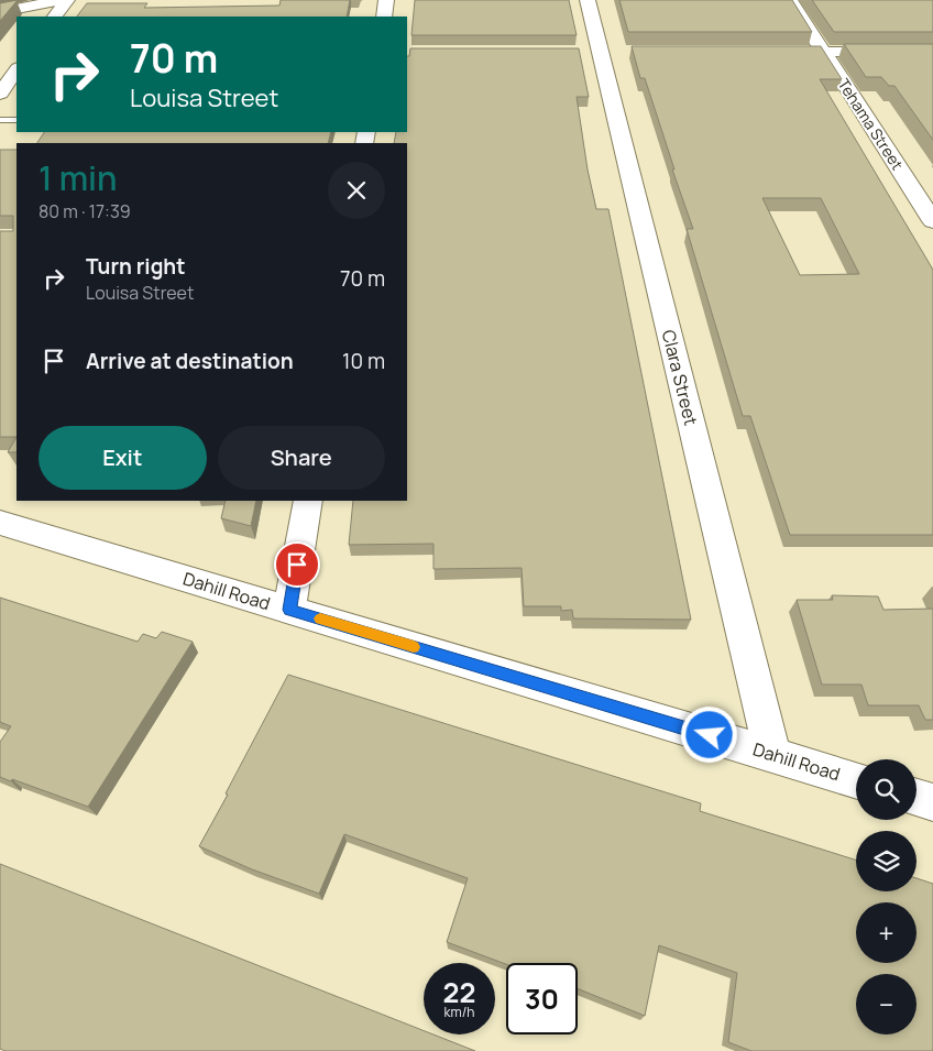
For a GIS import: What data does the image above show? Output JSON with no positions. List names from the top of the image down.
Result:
{
  "streets": {
    "street": ["Tehama Street", "Clara Street", "Dahill Road"]
  },
  "crossings": [
    ["Clara Street", "Dahill Road"]
  ],
  "page": {
    "turn": ["70 m", "Louisa Street"],
    "heading": ["1 min", "80 m · 17:39"],
    "list": [
      {
        "name": "Turn right",
        "note": "Louisa Street",
        "value": "70 m"
      },
      {
        "name": "Arrive at destination",
        "value": "10 m"
      }
    ],
    "buttons": ["Exit", "Share"],
    "map_buttons": ["+", "−"],
    "speed": "22 km/h",
    "limit": "30"
  }
}
